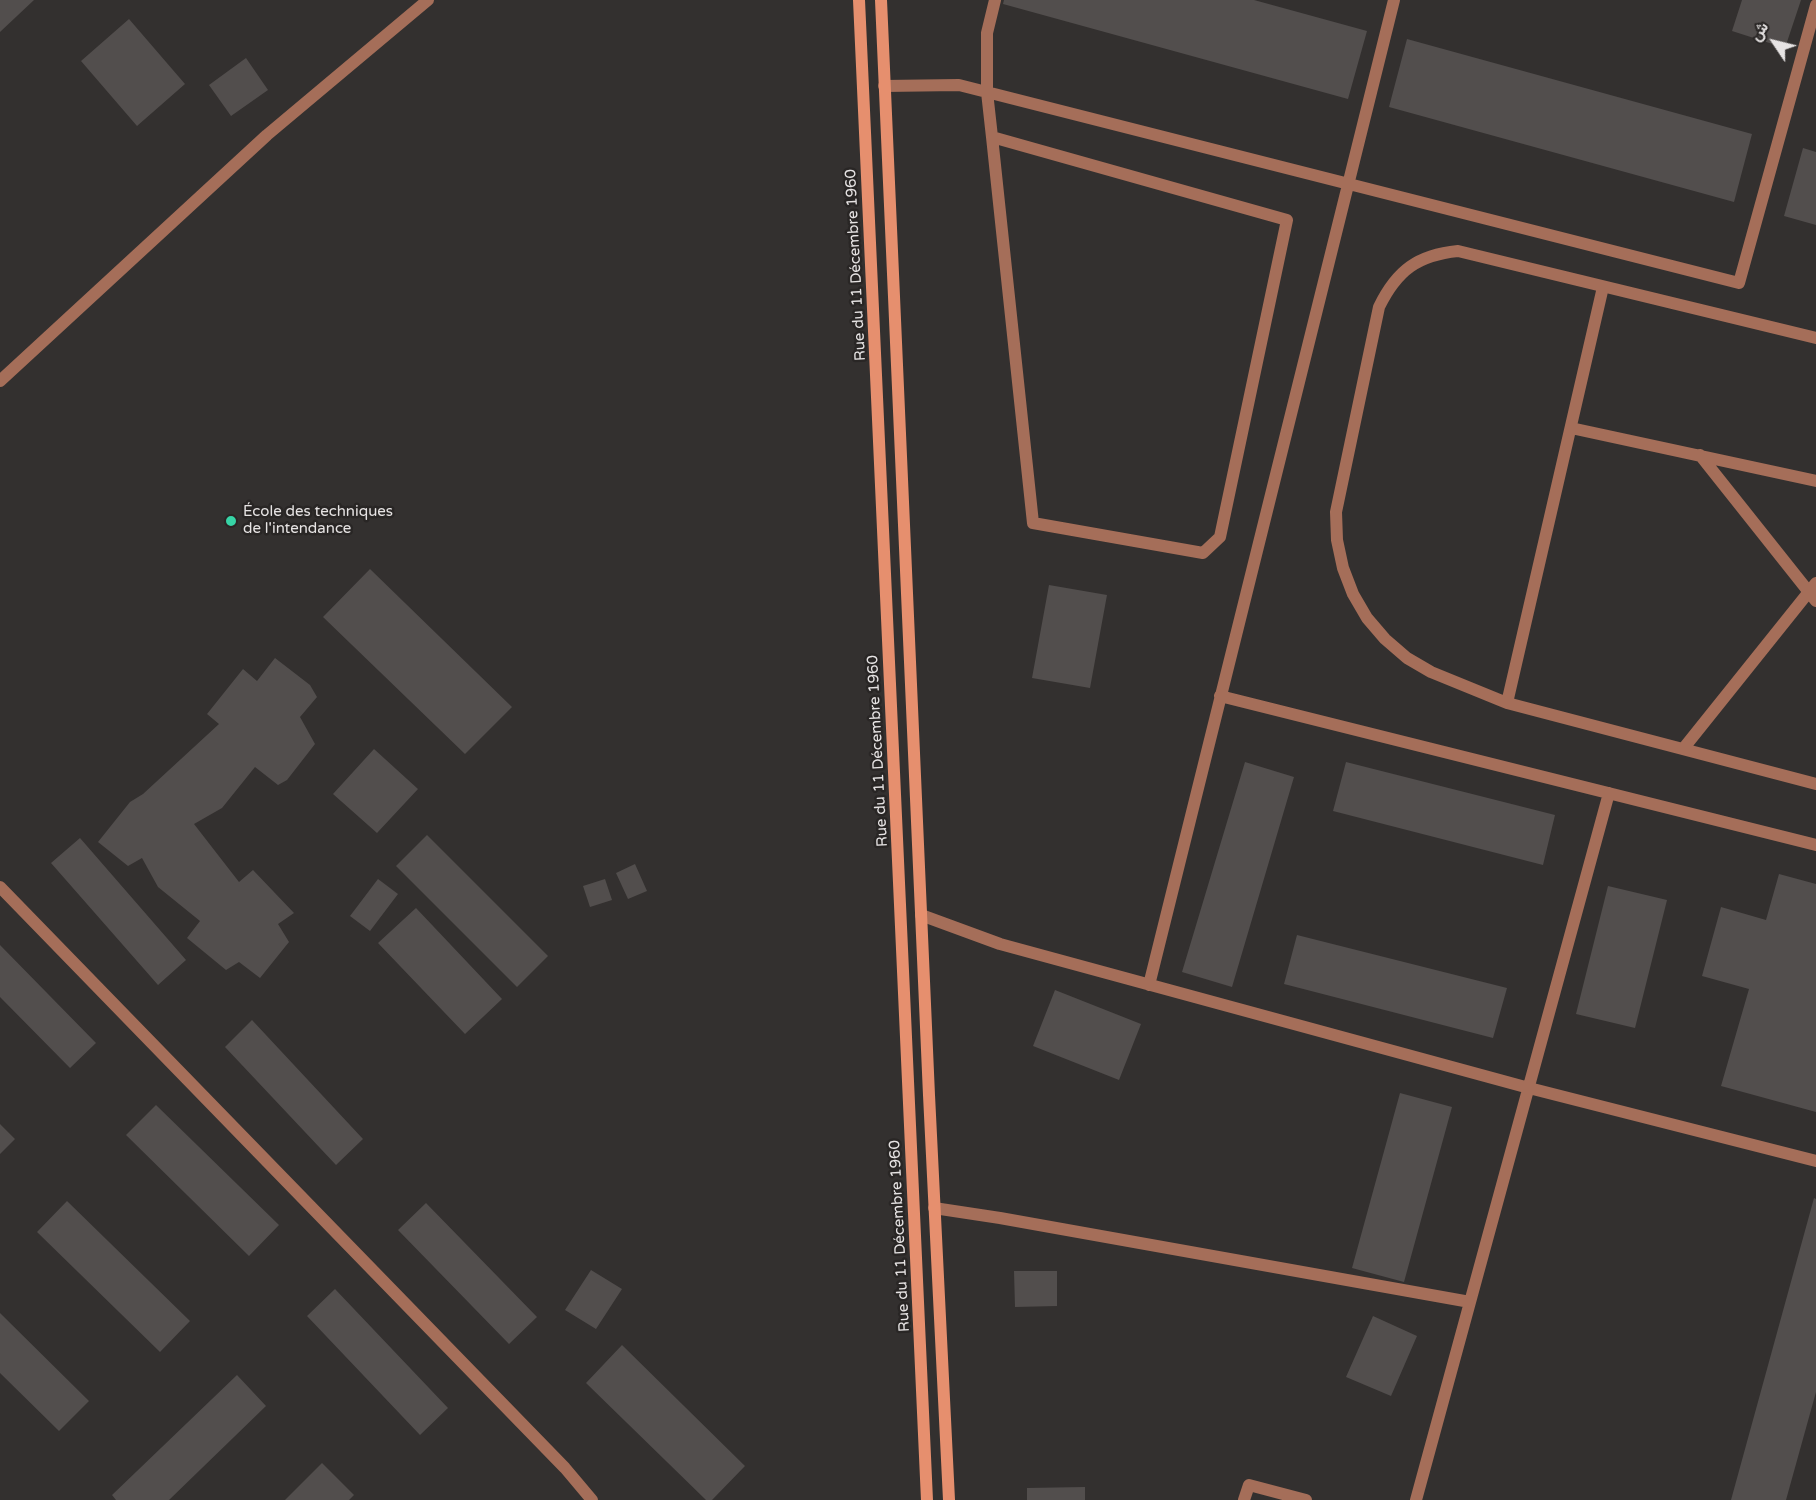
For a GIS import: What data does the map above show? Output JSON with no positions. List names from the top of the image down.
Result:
{
  "streets": {
    "main road": ["Rue du 11 Décembre 1960"]
  },
  "places": ["École des techniques de l'intendance"],
  "north": "top left"
}
